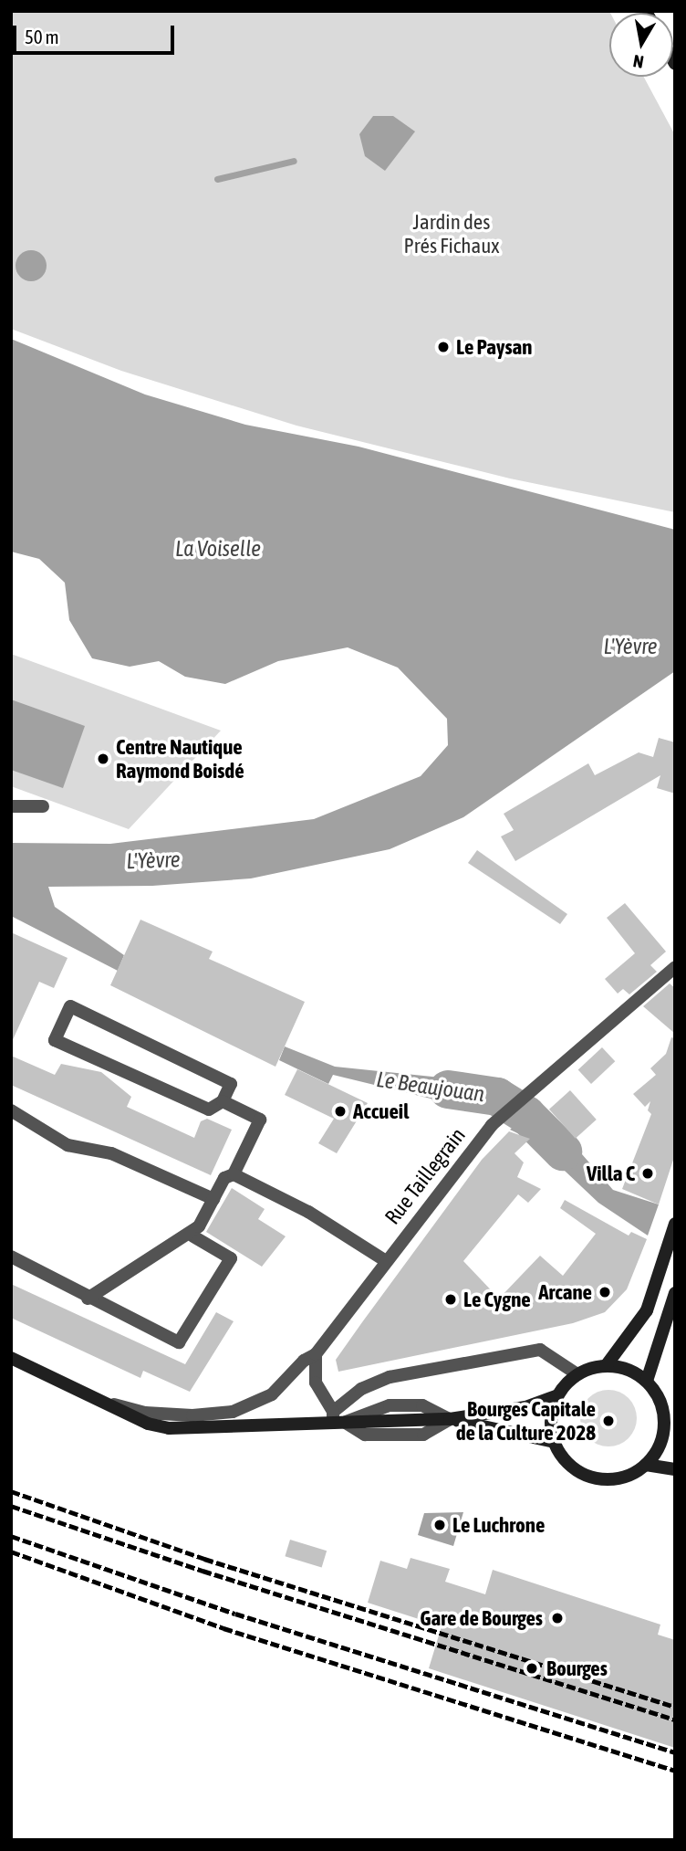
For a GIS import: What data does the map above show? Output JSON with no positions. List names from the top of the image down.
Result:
{
  "streets": {
    "street": ["Rue Taillegrain"]
  },
  "water": ["La Voiselle", "L'Yèvre", "Le Beaujouan"],
  "parks": ["Jardin des Prés Fichaux"],
  "places": [
    "Le Paysan",
    "Centre Nautique Raymond Boisdé",
    "Accueil",
    "Villa C",
    "Arcane",
    "Le Cygne",
    "Bourges Capitale de la Culture 2028",
    "Le Luchrone",
    "Gare de Bourges",
    "Bourges"
  ],
  "scale_bar": "50 m",
  "north": "bottom"
}
